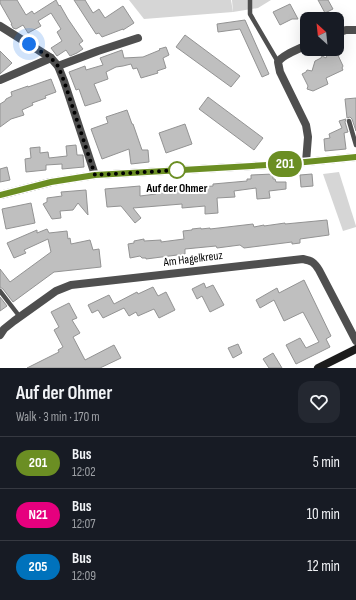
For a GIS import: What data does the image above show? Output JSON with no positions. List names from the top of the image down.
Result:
{
  "streets": {
    "street": ["Am Hagelkreuz"]
  },
  "places": ["Auf der Ohmer"],
  "lines": ["bus line 201"],
  "north": "top left",
  "page": {
    "on_map": "201",
    "heading": ["Auf der Ohmer", "Walk · 3 min · 170 m"],
    "list": [
      {
        "mark": "201",
        "name": "Bus",
        "note": "12:02",
        "value": "5 min"
      },
      {
        "mark": "N21",
        "name": "Bus",
        "note": "12:07",
        "value": "10 min"
      },
      {
        "mark": "205",
        "name": "Bus",
        "note": "12:09",
        "value": "12 min"
      }
    ]
  }
}
